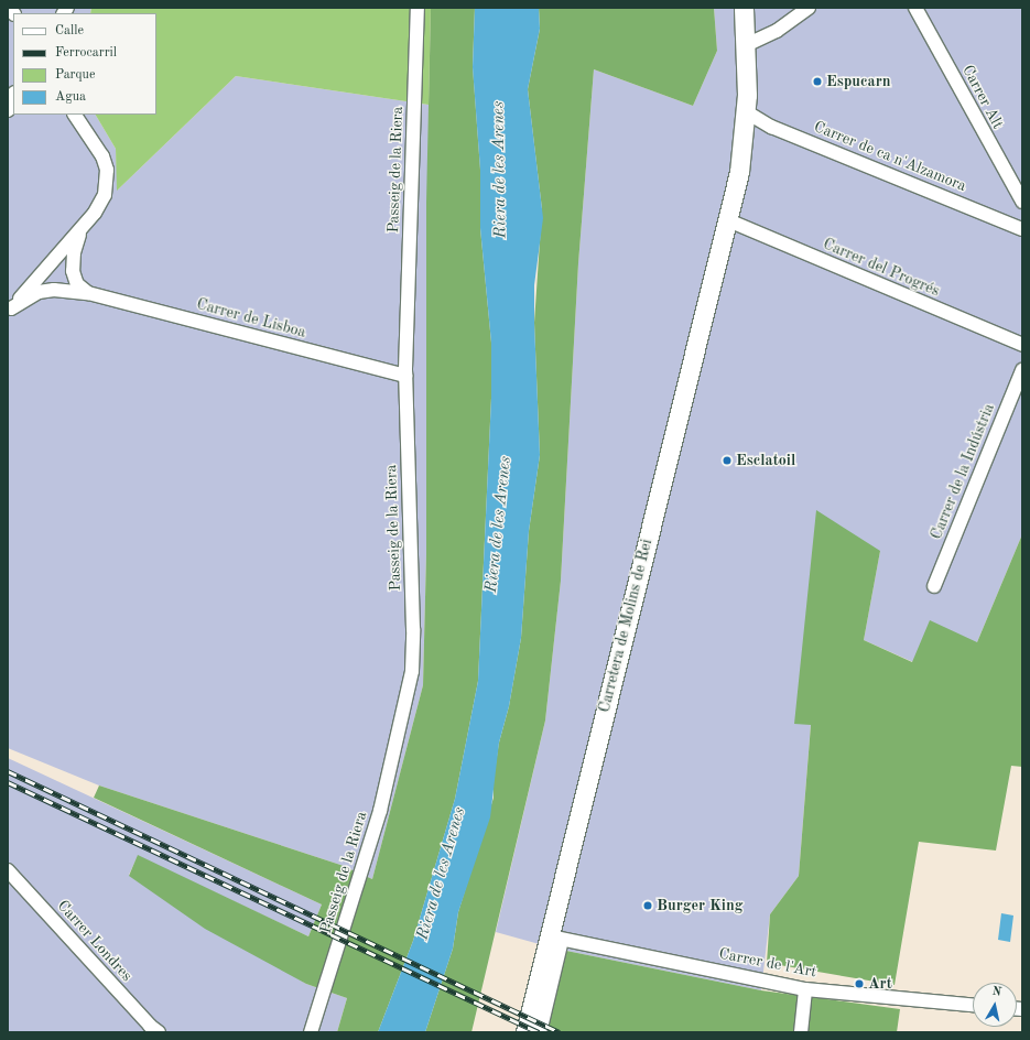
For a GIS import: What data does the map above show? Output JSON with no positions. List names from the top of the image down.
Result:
{
  "streets": {
    "main road": ["Carretera de Molins de Rei"],
    "street": [
      "Carrer Alt",
      "Carrer de ca n'Alzamora",
      "Passeig de la Riera",
      "Carrer del Progrés",
      "Carrer de Lisboa",
      "Carrer de la Indústria",
      "Carrer Londres",
      "Carrer de l'Art"
    ]
  },
  "crossings": [
    ["Carrer de ca n'Alzamora", "Carretera de Molins de Rei"],
    ["Passeig de la Riera", "Carrer de Lisboa"],
    ["Carrer del Progrés", "Carretera de Molins de Rei"],
    ["Carretera de Molins de Rei", "Carrer de l'Art"]
  ],
  "water": ["Riera de les Arenes"],
  "places": [
    "Espucarn",
    "Esclatoil",
    "Burger King",
    "Art"
  ],
  "legend": [
    "Calle",
    "Ferrocarril",
    "Parque",
    "Agua"
  ],
  "north": "top"
}
